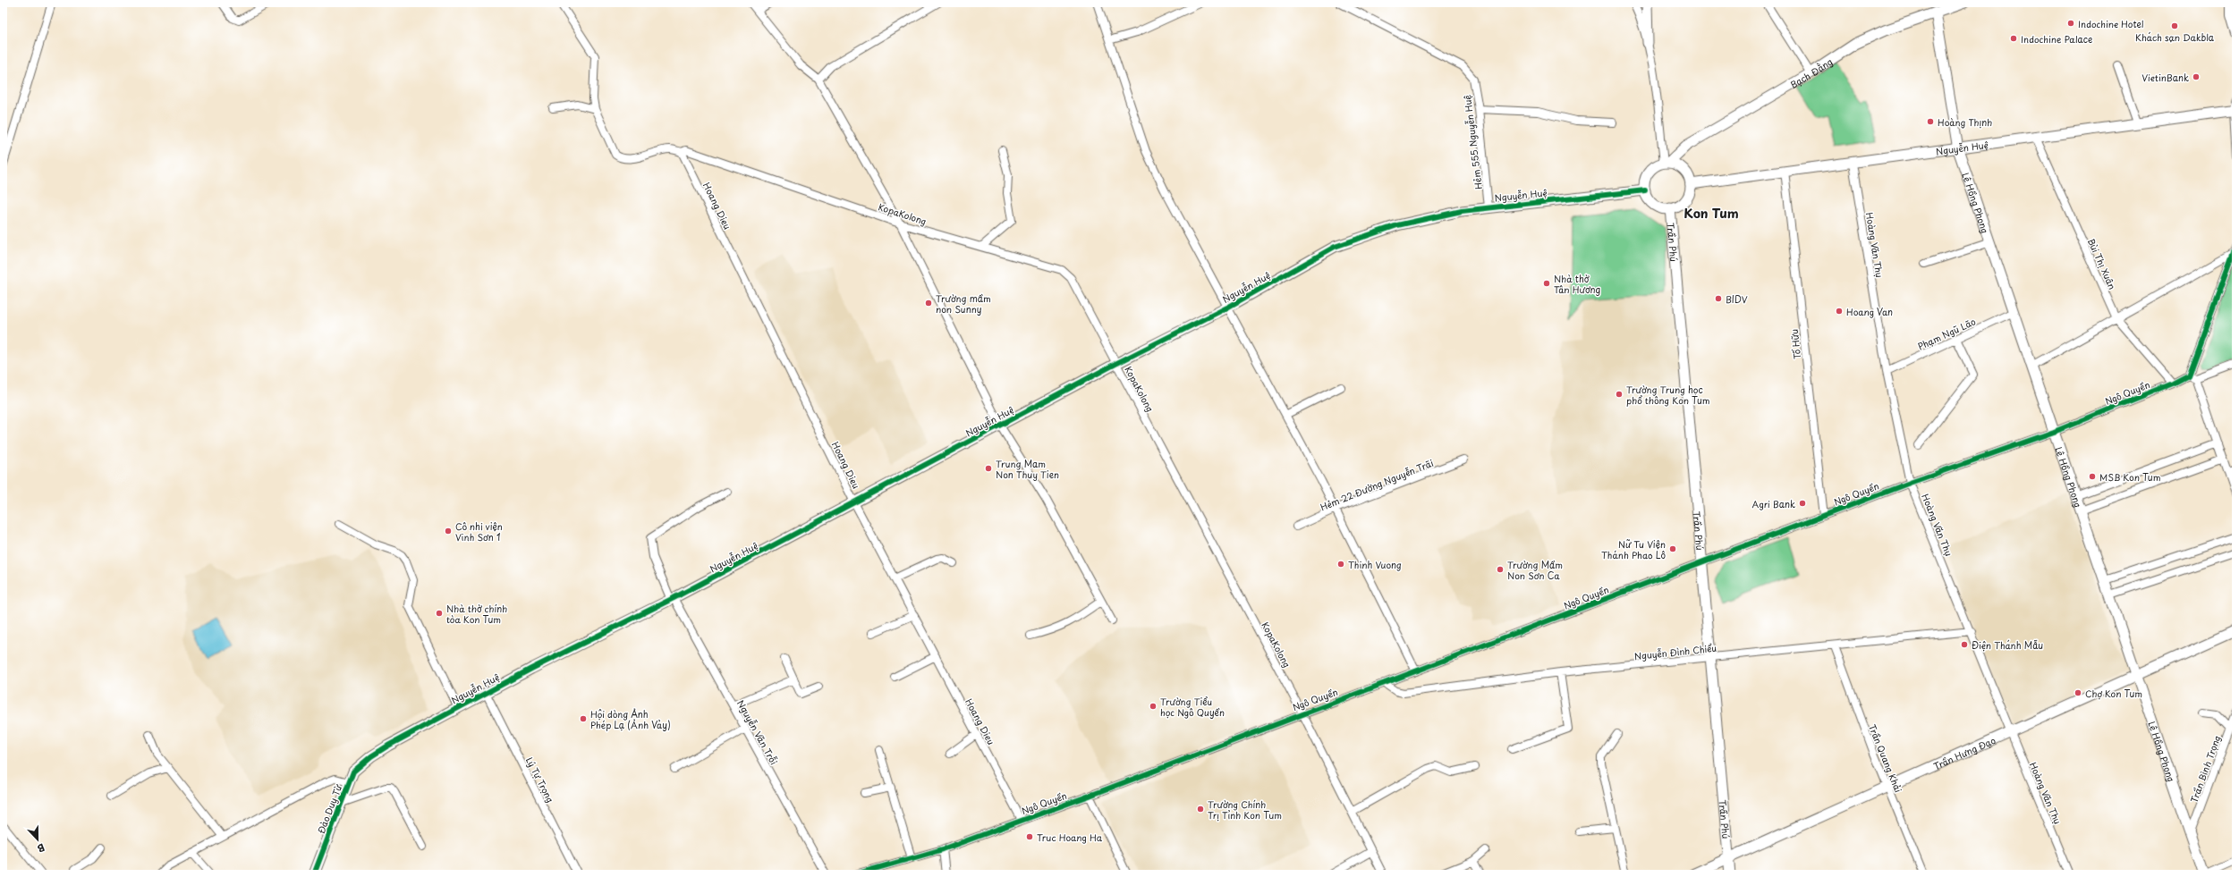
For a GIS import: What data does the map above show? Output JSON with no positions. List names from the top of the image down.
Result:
{
  "streets": {
    "street": [
      "Bạch Đằng",
      "Hẻm 555 Nguyễn Huệ",
      "Nguyễn Huệ",
      "Lê Hồng Phong",
      "Hoang Dieu",
      "KopaKolong",
      "Trần Phú",
      "Hoàng Văn Thụ",
      "Bùi Thị Xuân",
      "Phạm Ngũ Lão",
      "Tố Hữu",
      "Ngô Quyền",
      "Hẻm 22 Đường Nguyễn Trãi",
      "Nguyễn Đình Chiểu",
      "Nguyễn Văn Trỗi",
      "Trần Hưng Đạo",
      "Trần Quang Khải",
      "Trần Bình Trọng",
      "Lý Tự Trọng",
      "Đào Duy Từ"
    ]
  },
  "crossings": [
    ["Bạch Đằng", "Nguyễn Huệ"],
    ["Bạch Đằng", "Lê Hồng Phong"],
    ["Bạch Đằng", "Trần Phú"],
    ["Hẻm 555 Nguyễn Huệ", "Nguyễn Huệ"],
    ["Nguyễn Huệ", "Lê Hồng Phong"],
    ["Nguyễn Huệ", "Hoang Dieu"],
    ["Nguyễn Huệ", "KopaKolong"],
    ["Nguyễn Huệ", "Trần Phú"],
    ["Nguyễn Huệ", "Hoàng Văn Thụ"],
    ["Nguyễn Huệ", "Bùi Thị Xuân"],
    ["Nguyễn Huệ", "Tố Hữu"],
    ["Nguyễn Huệ", "Nguyễn Văn Trỗi"],
    ["Nguyễn Huệ", "Lý Tự Trọng"],
    ["Nguyễn Huệ", "Đào Duy Từ"],
    ["Lê Hồng Phong", "Phạm Ngũ Lão"],
    ["Lê Hồng Phong", "Ngô Quyền"],
    ["Lê Hồng Phong", "Trần Hưng Đạo"],
    ["Lê Hồng Phong", "Trần Bình Trọng"],
    ["Hoang Dieu", "KopaKolong"],
    ["Hoang Dieu", "Ngô Quyền"],
    ["KopaKolong", "Ngô Quyền"],
    ["Trần Phú", "Ngô Quyền"],
    ["Trần Phú", "Nguyễn Đình Chiểu"],
    ["Trần Phú", "Trần Hưng Đạo"],
    ["Hoàng Văn Thụ", "Phạm Ngũ Lão"],
    ["Hoàng Văn Thụ", "Ngô Quyền"],
    ["Hoàng Văn Thụ", "Nguyễn Đình Chiểu"],
    ["Hoàng Văn Thụ", "Trần Hưng Đạo"],
    ["Bùi Thị Xuân", "Ngô Quyền"],
    ["Tố Hữu", "Ngô Quyền"],
    ["Ngô Quyền", "Nguyễn Đình Chiểu"],
    ["Nguyễn Đình Chiểu", "Trần Quang Khải"],
    ["Trần Hưng Đạo", "Trần Quang Khải"]
  ],
  "districts": ["Kon Tum"],
  "places": [
    "Indochine Hotel",
    "Khách sạn Dakbla",
    "Indochine Palace",
    "VietinBank",
    "Hoàng Thịnh",
    "Nhà thờ Tân Hương",
    "BIDV",
    "Trường mầm non Sunny",
    "Hoang Van",
    "Trường Trung học phổ thông Kon Tum",
    "Trung Mam Non Thuy Tien",
    "MSB Kon Tum",
    "Agri Bank",
    "Cô nhi viện Vinh Sơn 1",
    "Nữ Tu Viện Thánh Phao Lô",
    "Thinh Vuong",
    "Trường Mầm Non Sơn Ca",
    "Nhà thờ chính tòa Kon Tum",
    "Điện Thánh Mẫu",
    "Chợ Kon Tum",
    "Trường Tiểu học Ngô Quyền",
    "Hội dòng Ảnh Phép Lạ (Ảnh Vảy)",
    "Trường Chính Trị Tỉnh Kon Tum",
    "Truc Hoang Ha"
  ],
  "north": "bottom"
}
